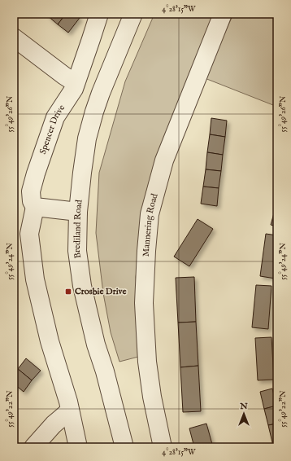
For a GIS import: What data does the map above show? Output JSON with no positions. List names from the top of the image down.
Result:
{
  "streets": {
    "street": ["Spencer Drive", "Mannering Road", "Brediland Road"]
  },
  "places": {
    "transit": ["Crosbie Drive"]
  },
  "north": "top",
  "coordinates": [
    "4°28'15\"W",
    "55°49'26\"N",
    "55°49'24\"N",
    "55°49'22\"N"
  ]
}
